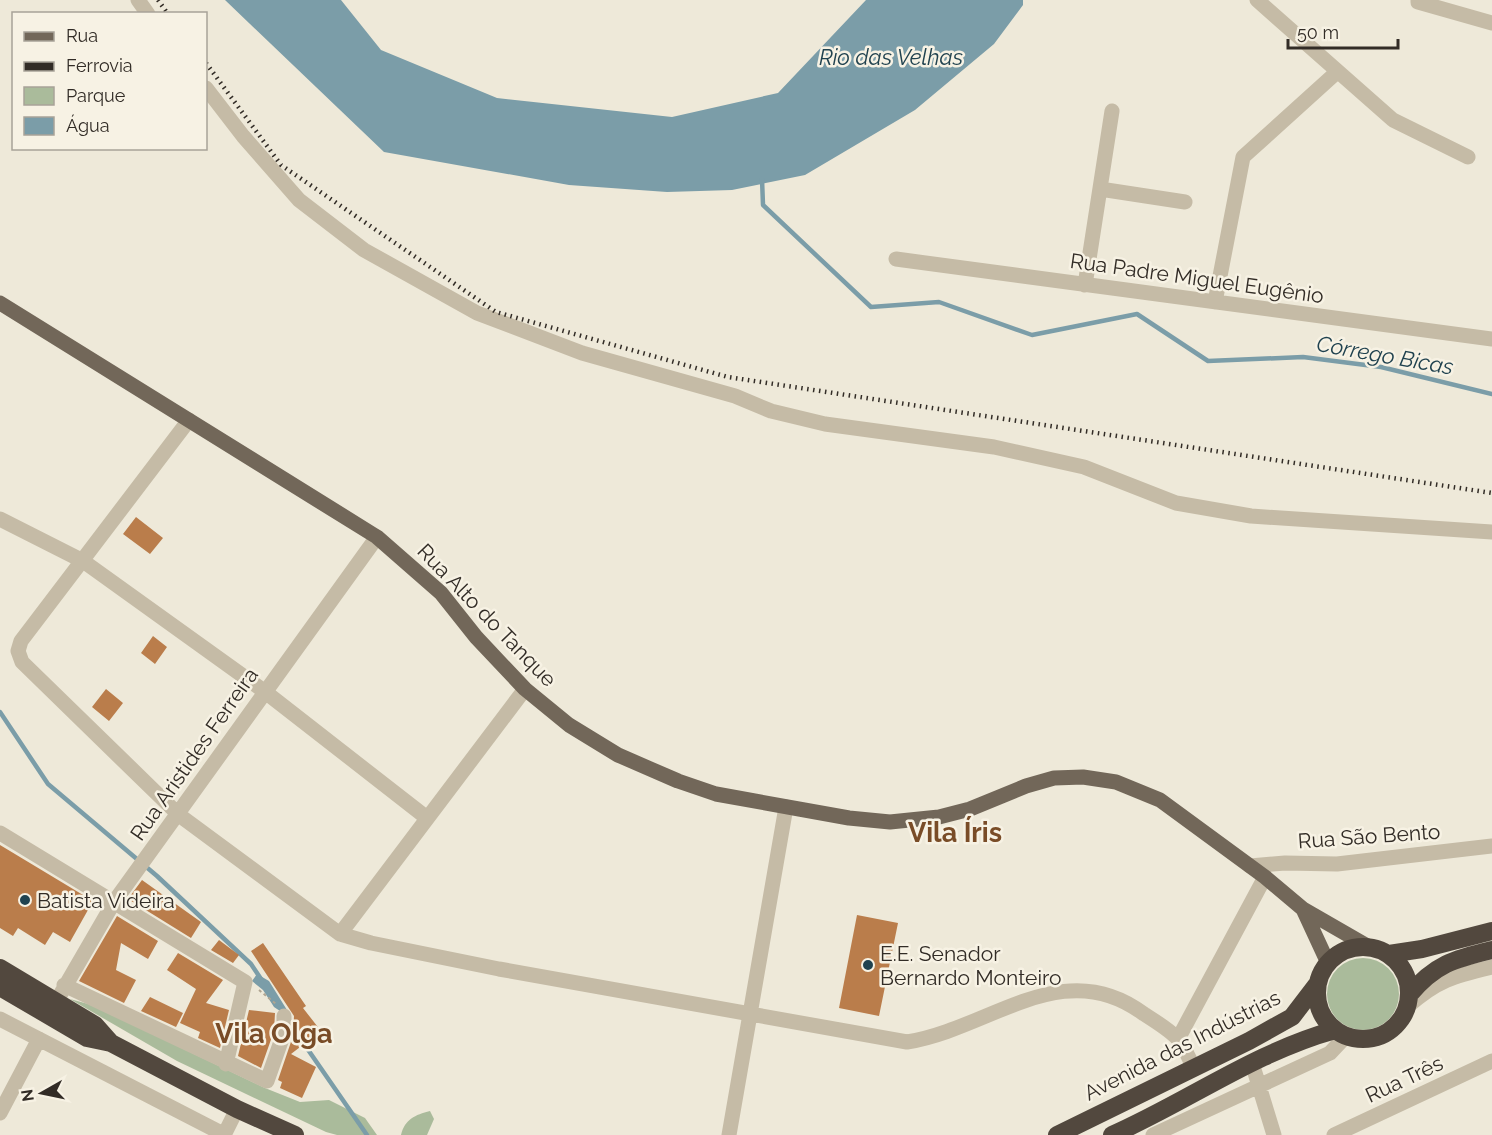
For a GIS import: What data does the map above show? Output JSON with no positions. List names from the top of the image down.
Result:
{
  "streets": {
    "highway": ["Avenida das Indústrias"],
    "main road": ["Rua Alto do Tanque"],
    "street": [
      "Rua Padre Miguel Eugênio",
      "Rua Aristides Ferreira",
      "Rua São Bento",
      "Rua Três"
    ]
  },
  "crossings": [
    ["Rua Alto do Tanque", "Rua Aristides Ferreira"],
    ["Rua Alto do Tanque", "Rua São Bento"],
    ["Rua Alto do Tanque", "Avenida das Indústrias"]
  ],
  "districts": ["Vila Íris", "Vila Olga"],
  "water": ["Rio das Velhas", "Córrego Bicas"],
  "places": ["Batista Videira", "E.E. Senador Bernardo Monteiro"],
  "legend": [
    "Rua",
    "Ferrovia",
    "Parque",
    "Água"
  ],
  "scale_bar": "50 m",
  "north": "left"
}
